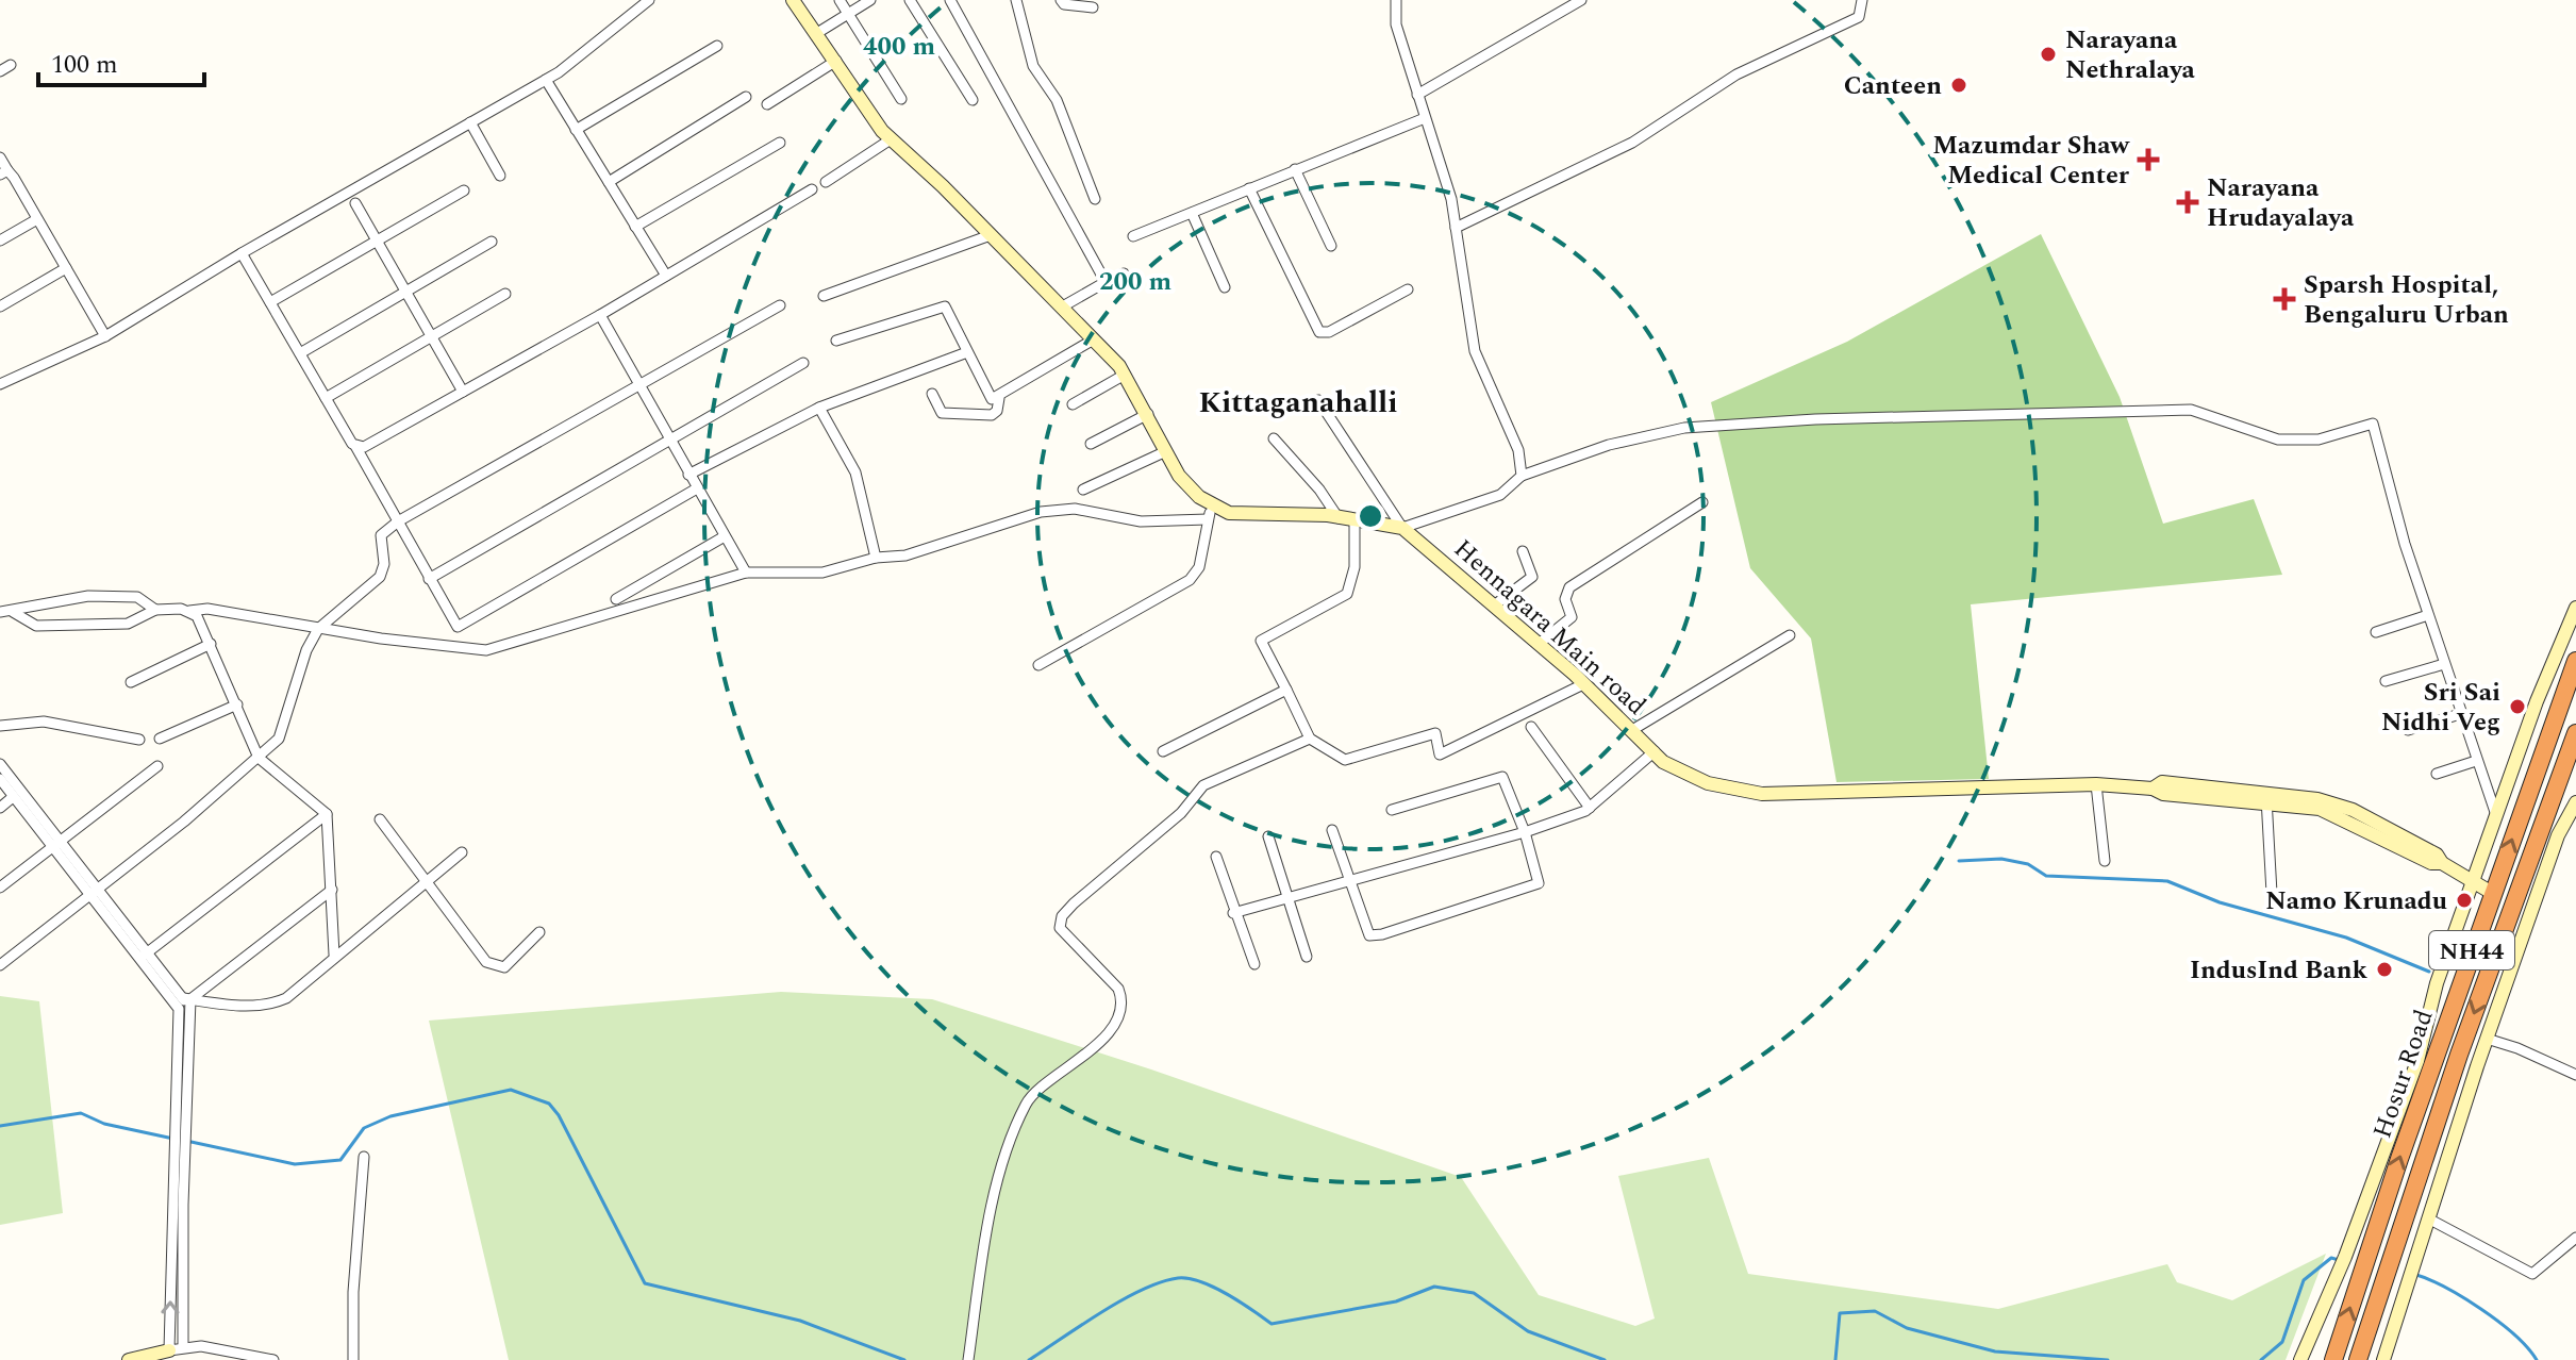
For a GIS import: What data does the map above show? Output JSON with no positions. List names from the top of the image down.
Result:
{
  "streets": {
    "highway": ["NH44", "Hosur Road"],
    "street": ["Hennagara Main road"]
  },
  "crossings": [
    ["Hennagara Main road", "Hosur Road"]
  ],
  "districts": ["Kittaganahalli"],
  "places": {
    "other": [
      "Narayana Nethralaya",
      "Canteen",
      "Sri Sai Nidhi Veg",
      "Namo Krunadu",
      "IndusInd Bank"
    ],
    "health": ["Mazumdar Shaw Medical Center", "Narayana Hrudayalaya", "Sparsh Hospital, Bengaluru Urban"]
  },
  "scale_bar": "100 m",
  "rings": ["400 m", "200 m"]
}
